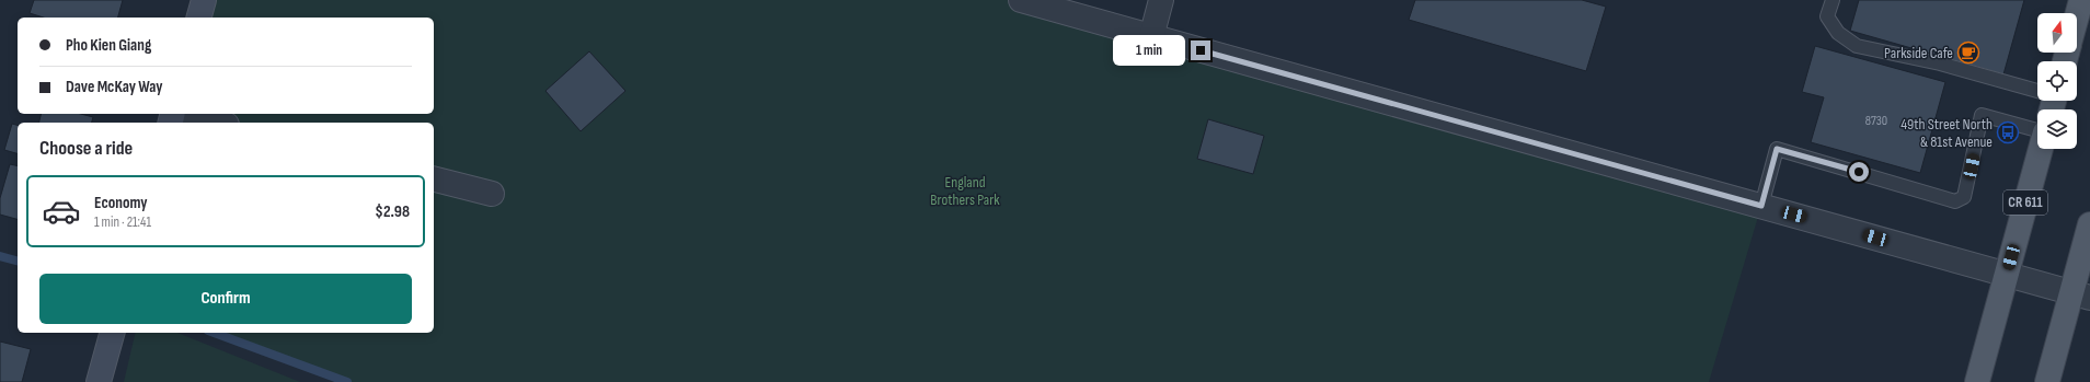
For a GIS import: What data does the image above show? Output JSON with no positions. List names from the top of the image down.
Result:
{
  "streets": {
    "main road": ["CR 611"]
  },
  "parks": ["England Brothers Park"],
  "places": {
    "cafe": ["Parkside Cafe"],
    "bus stop": ["49th Street North & 81st Avenue"]
  },
  "house_numbers": ["8730"],
  "north": "top",
  "page": {
    "banner": ["Pho Kien Giang", "Dave McKay Way"],
    "bubble": "1 min",
    "heading": "Choose a ride",
    "list": [
      {
        "name": "Economy",
        "note": "1 min · 21:41",
        "value": "$2.98"
      }
    ],
    "buttons": "Confirm"
  }
}
